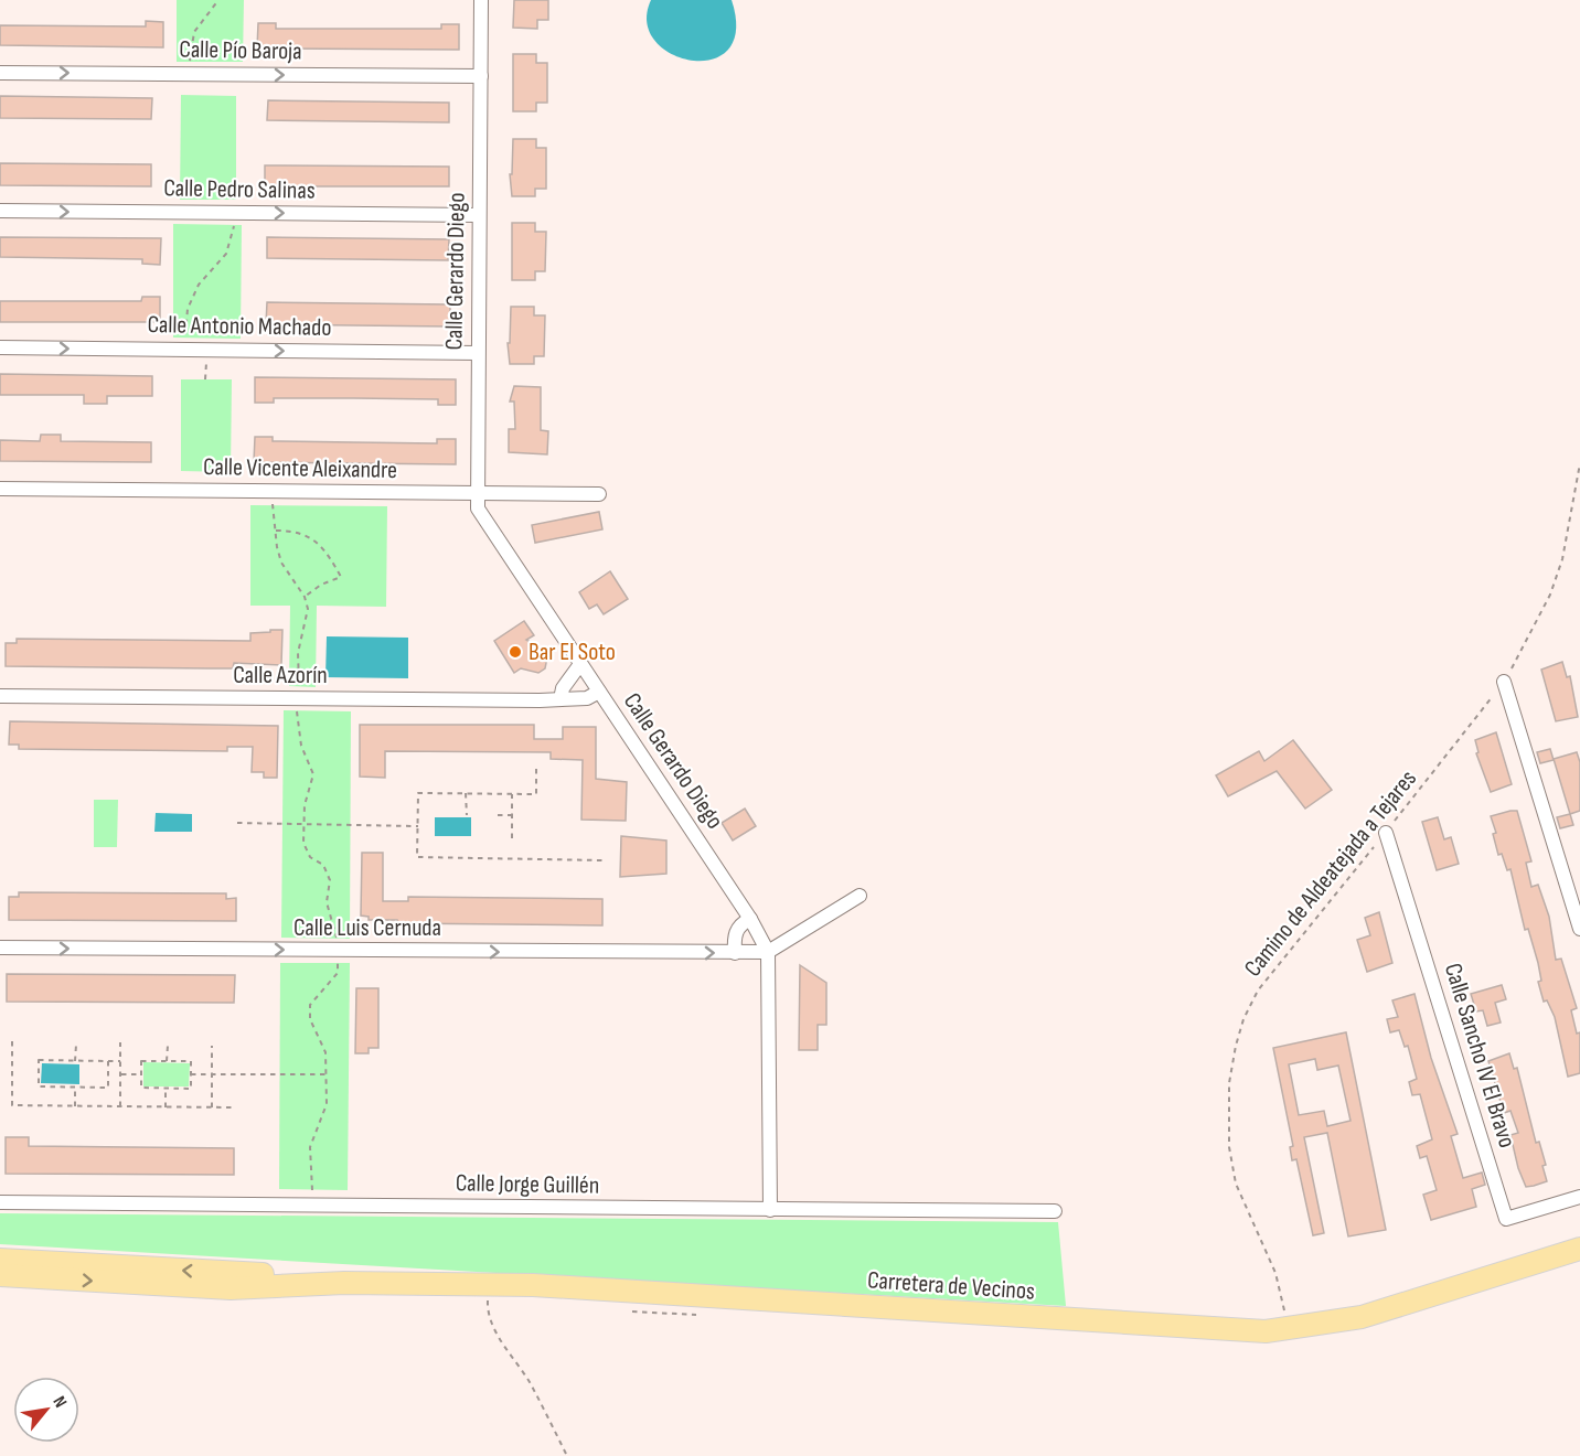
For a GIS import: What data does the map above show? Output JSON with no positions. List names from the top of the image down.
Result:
{
  "streets": {
    "main road": ["Carretera de Vecinos"],
    "street": [
      "Calle Pío Baroja",
      "Calle Pedro Salinas",
      "Calle Gerardo Diego",
      "Calle Antonio Machado",
      "Calle Vicente Aleixandre",
      "Calle Azorín",
      "Calle Luis Cernuda",
      "Calle Sancho IV El Bravo",
      "Calle Jorge Guillén"
    ],
    "path": ["Camino de Aldeatejada a Tejares"]
  },
  "crossings": [
    ["Calle Pío Baroja", "Calle Gerardo Diego"],
    ["Calle Pedro Salinas", "Calle Gerardo Diego"],
    ["Calle Gerardo Diego", "Calle Antonio Machado"],
    ["Calle Gerardo Diego", "Calle Vicente Aleixandre"],
    ["Calle Gerardo Diego", "Calle Azorín"],
    ["Calle Gerardo Diego", "Calle Luis Cernuda"],
    ["Calle Gerardo Diego", "Calle Jorge Guillén"],
    ["Camino de Aldeatejada a Tejares", "Calle Sancho IV El Bravo"],
    ["Camino de Aldeatejada a Tejares", "Carretera de Vecinos"]
  ],
  "one_way": [
    "Calle Pío Baroja",
    "Calle Pedro Salinas",
    "Calle Antonio Machado",
    "Calle Luis Cernuda"
  ],
  "places": ["Bar El Soto"],
  "north": "top right"
}
